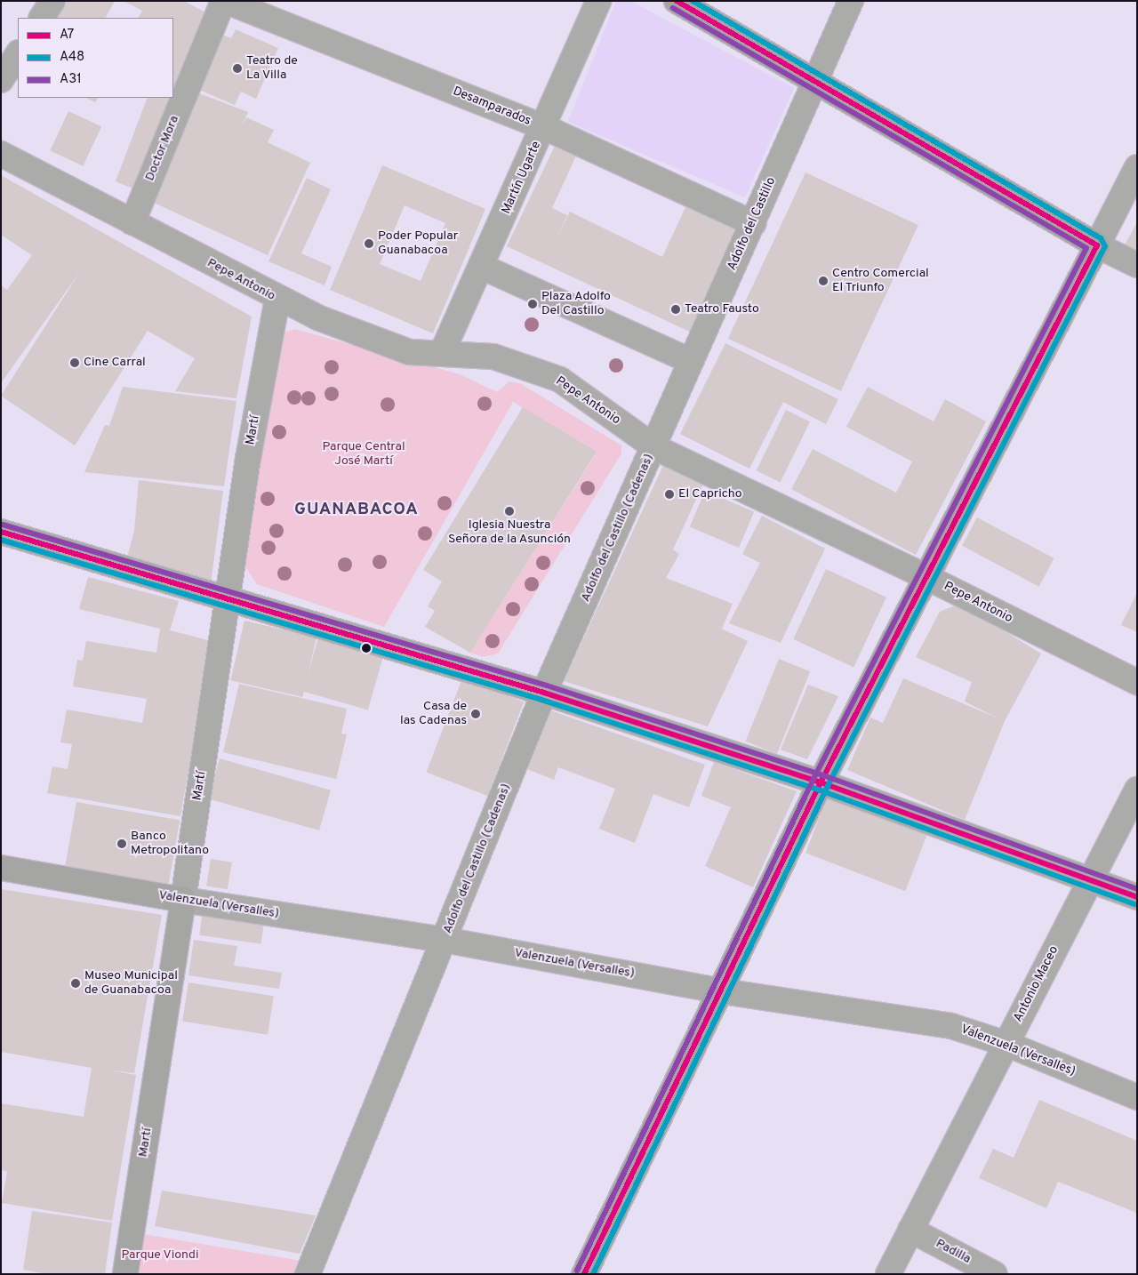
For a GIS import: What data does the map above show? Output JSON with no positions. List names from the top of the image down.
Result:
{
  "streets": {
    "main road": ["Martí", "Valenzuela (Versalles)"],
    "street": [
      "Desamparados",
      "Doctor Mora",
      "Martín Ugarte",
      "Adolfo del Castillo",
      "Pepe Antonio",
      "Adolfo del Castillo (Cadenas)",
      "Antonio Maceo",
      "Padilla"
    ]
  },
  "crossings": [
    ["Desamparados", "Doctor Mora"],
    ["Desamparados", "Martín Ugarte"],
    ["Desamparados", "Adolfo del Castillo"],
    ["Doctor Mora", "Pepe Antonio"],
    ["Martín Ugarte", "Pepe Antonio"],
    ["Adolfo del Castillo", "Pepe Antonio"],
    ["Adolfo del Castillo", "Adolfo del Castillo (Cadenas)"],
    ["Pepe Antonio", "Martí"],
    ["Pepe Antonio", "Adolfo del Castillo (Cadenas)"],
    ["Martí", "Valenzuela (Versalles)"],
    ["Adolfo del Castillo (Cadenas)", "Valenzuela (Versalles)"],
    ["Valenzuela (Versalles)", "Antonio Maceo"],
    ["Antonio Maceo", "Padilla"]
  ],
  "districts": ["GUANABACOA"],
  "parks": ["Parque Central José Martí", "Parque Viondi"],
  "places": [
    "Teatro de La Villa",
    "Poder Popular Guanabacoa",
    "Centro Comercial El Triunfo",
    "Plaza Adolfo Del Castillo",
    "Teatro Fausto",
    "Cine Carral",
    "El Capricho",
    "Iglesia Nuestra Señora de la Asunción",
    "Casa de las Cadenas",
    "Banco Metropolitano",
    "Museo Municipal de Guanabacoa"
  ],
  "lines": ["transit line A7", "transit line A48", "transit line A31"],
  "legend": ["A7", "A48", "A31"]
}
